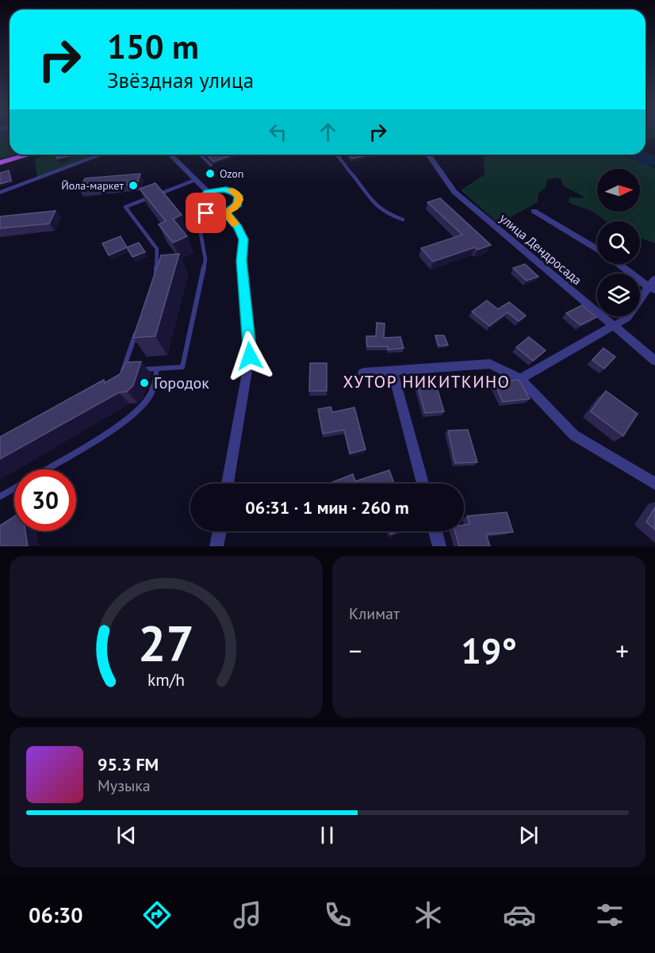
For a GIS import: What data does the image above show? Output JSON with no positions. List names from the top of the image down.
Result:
{
  "streets": {
    "street": ["улица Дендросада"]
  },
  "districts": ["ХУТОР НИКИТКИНО"],
  "places": ["Ozon", "Йола-маркет", "Городок"],
  "north": "right",
  "page": {
    "turn": ["150 m", "Звёздная улица"],
    "limit": "30",
    "trip": "06:31 · 1 мин · 260 m",
    "tile": "Климат",
    "heat": ["−", "19°", "+"],
    "song": ["95.3 FM", "Музыка"],
    "tabs": "06:30",
    "gauge": ["27", "km/h"]
  }
}
